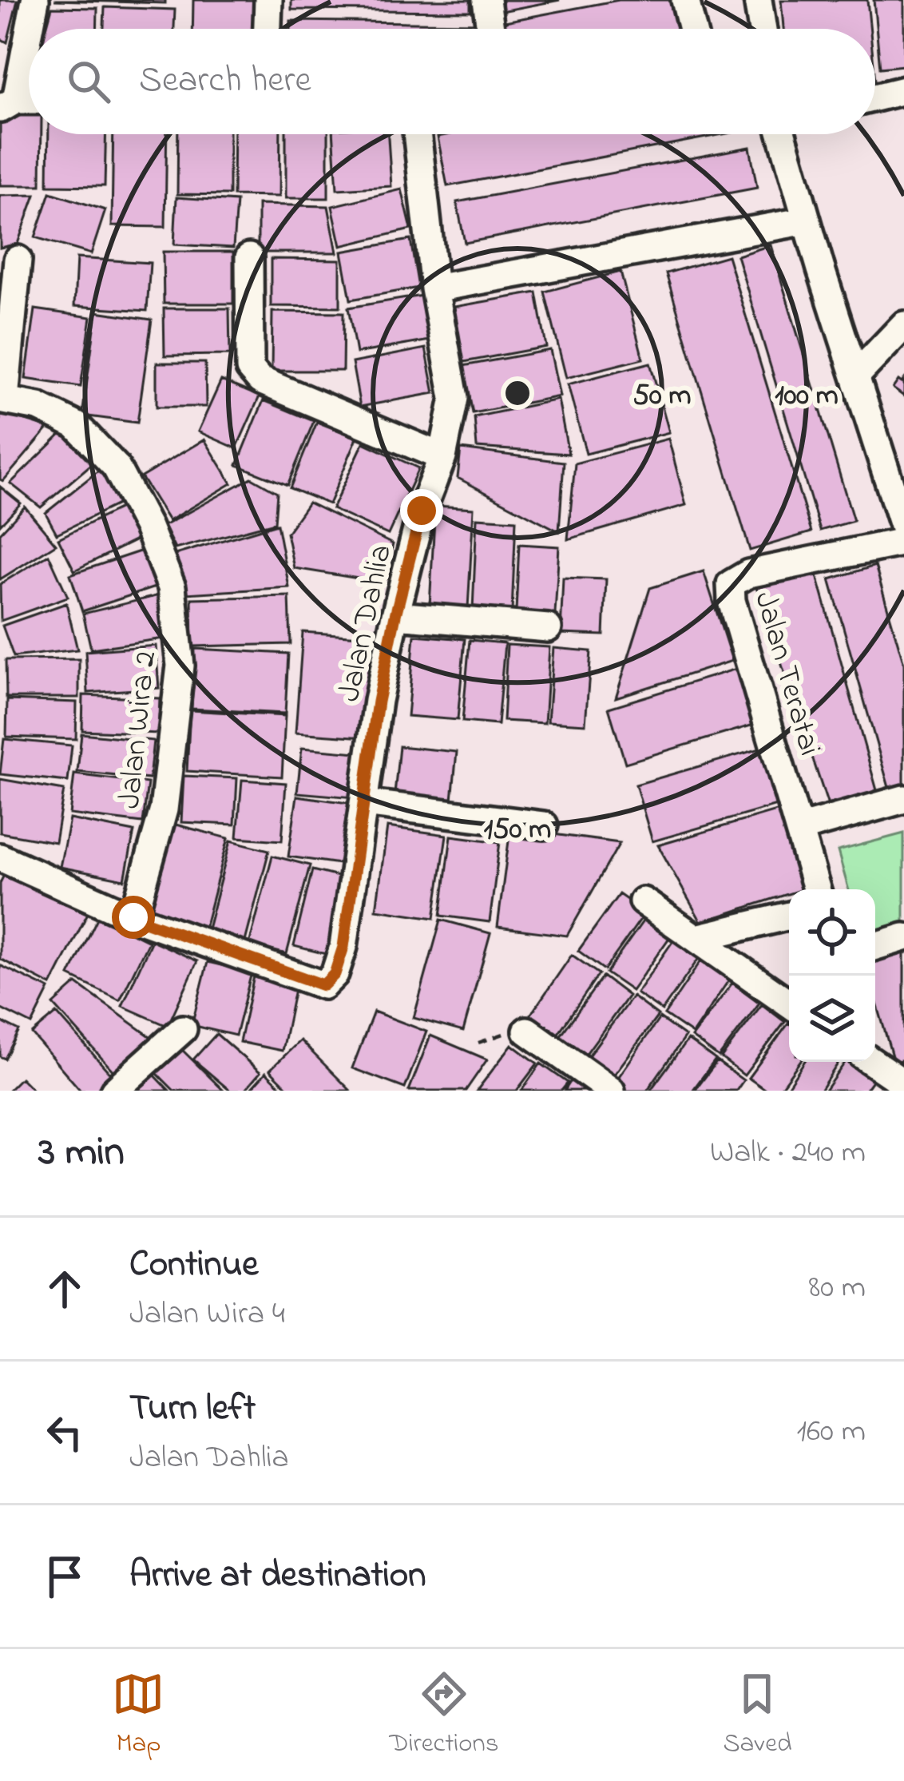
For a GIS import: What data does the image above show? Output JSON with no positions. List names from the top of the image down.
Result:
{
  "streets": {
    "street": ["Jalan Dahlia", "Jalan Teratai", "Jalan Wira 2"]
  },
  "crossings": [
    ["Jalan Dahlia", "Jalan Wira 2"]
  ],
  "page": {
    "search": "Search here",
    "heading": ["3 min", "Walk · 240 m"],
    "list": [
      ["Continue", "Jalan Wira 4", "80 m"],
      ["Turn left", "Jalan Dahlia", "160 m"],
      "Arrive at destination"
    ],
    "nav": ["Map", "Directions", "Saved"]
  },
  "rings": ["50 m", "100 m", "150 m"]
}
